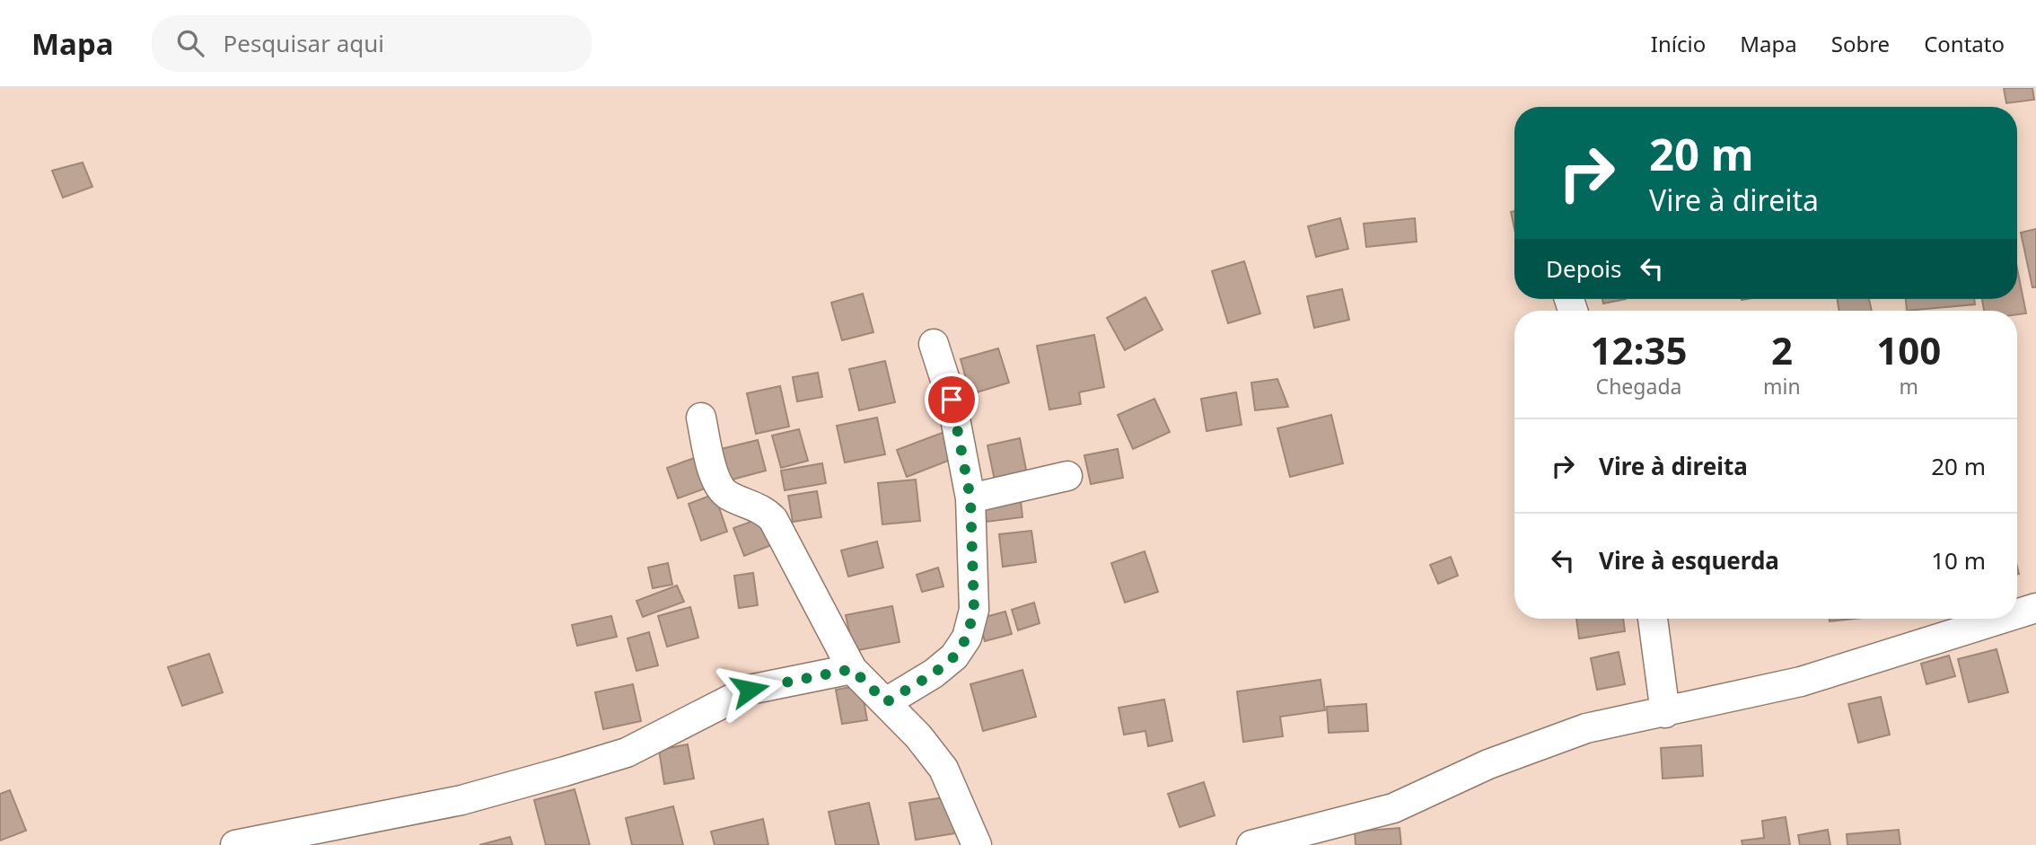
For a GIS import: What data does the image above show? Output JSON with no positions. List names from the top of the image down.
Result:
{
  "page": {
    "header": "Mapa",
    "search": "Pesquisar aqui",
    "nav": [
      "Início",
      "Mapa",
      "Sobre",
      "Contato"
    ],
    "turn": ["20 m", "Vire à direita"],
    "then": "Depois",
    "eta": [
      "12:35",
      "Chegada",
      "2",
      "min",
      "100",
      "m"
    ],
    "list": [
      {
        "name": "Vire à direita",
        "value": "20 m"
      },
      {
        "name": "Vire à esquerda",
        "value": "10 m"
      }
    ]
  }
}
